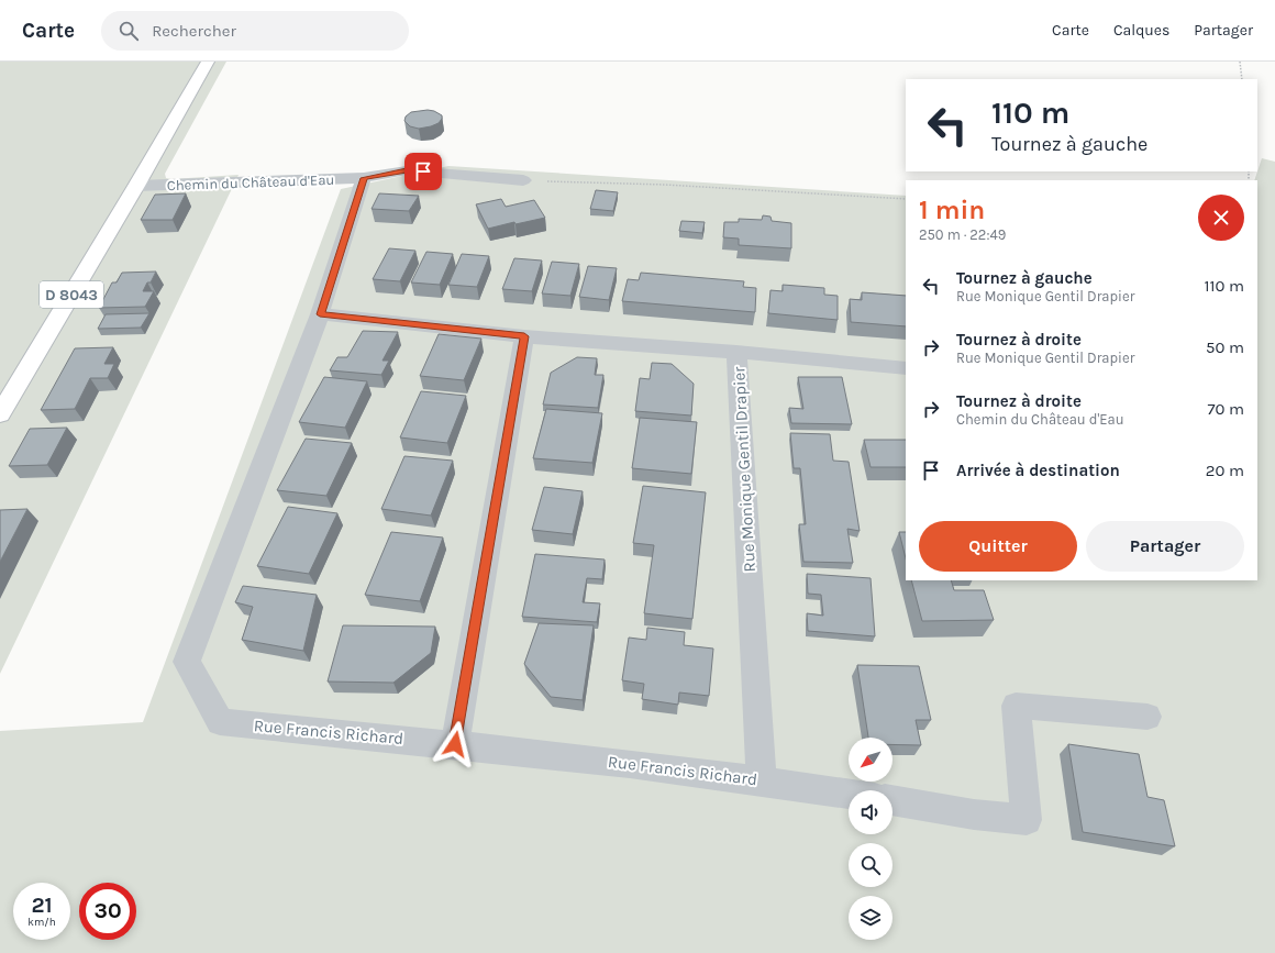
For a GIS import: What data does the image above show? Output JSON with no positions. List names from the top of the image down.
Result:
{
  "streets": {
    "main road": ["D 8043"],
    "street": ["Chemin du Château d'Eau", "Rue Monique Gentil Drapier", "Rue Francis Richard"]
  },
  "crossings": [
    ["Chemin du Château d'Eau", "D 8043"],
    ["Rue Monique Gentil Drapier", "Rue Francis Richard"]
  ],
  "north": "bottom left",
  "page": {
    "header": "Carte",
    "search": "Rechercher",
    "nav": ["Carte", "Calques", "Partager"],
    "turn": ["110 m", "Tournez à gauche"],
    "heading": ["1 min", "250 m · 22:49"],
    "list": [
      {
        "name": "Tournez à gauche",
        "note": "Rue Monique Gentil Drapier",
        "value": "110 m"
      },
      {
        "name": "Tournez à droite",
        "note": "Rue Monique Gentil Drapier",
        "value": "50 m"
      },
      {
        "name": "Tournez à droite",
        "note": "Chemin du Château d'Eau",
        "value": "70 m"
      },
      {
        "name": "Arrivée à destination",
        "value": "20 m"
      }
    ],
    "buttons": ["Quitter", "Partager"],
    "speed": "21 km/h",
    "limit": "30"
  }
}
